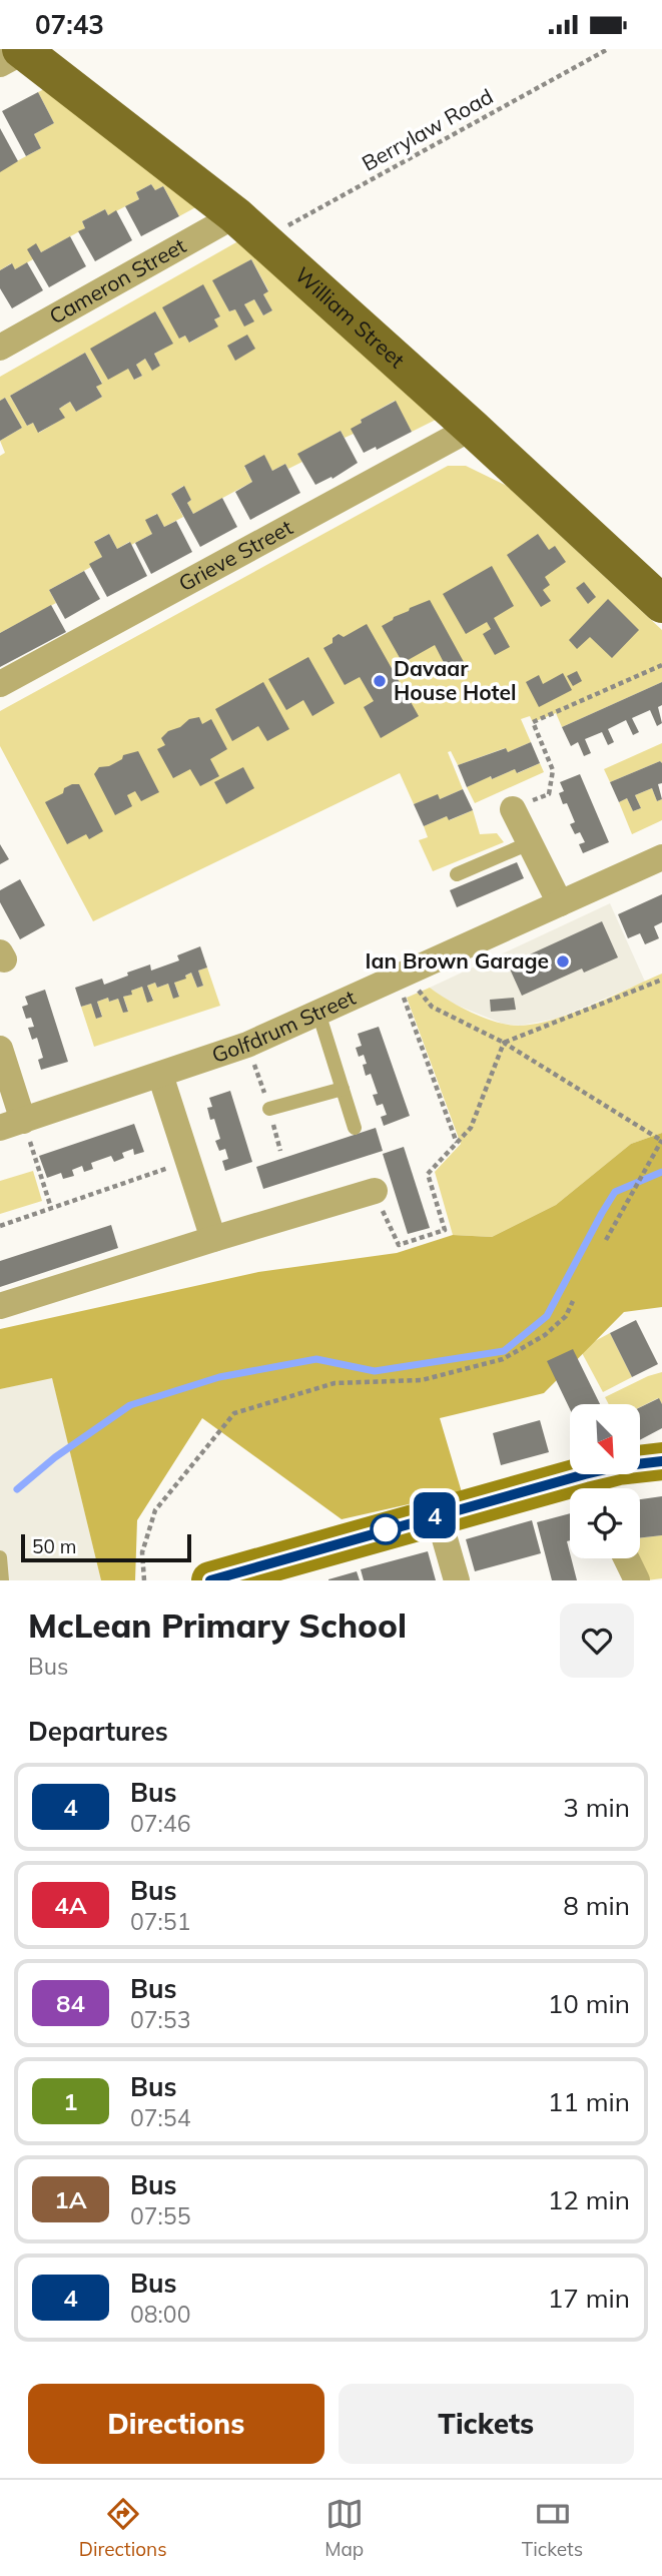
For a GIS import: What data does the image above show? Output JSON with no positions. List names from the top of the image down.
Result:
{
  "streets": {
    "main road": ["William Street"],
    "street": ["Cameron Street", "Grieve Street", "Golfdrum Street"],
    "path": ["Berrylaw Road"]
  },
  "crossings": [
    ["Berrylaw Road", "Cameron Street"],
    ["Berrylaw Road", "William Street"],
    ["Cameron Street", "William Street"],
    ["William Street", "Grieve Street"]
  ],
  "places": ["Davaar House Hotel", "Ian Brown Garage"],
  "lines": ["bus line 4"],
  "scale_bar": "50 m",
  "north": "bottom right",
  "page": {
    "status": "07:43",
    "on_map": "4",
    "scale": "50 m",
    "heading": [
      ["McLean Primary School", "Bus"],
      "Departures"
    ],
    "list": [
      {
        "mark": "4",
        "name": "Bus",
        "note": "07:46",
        "value": "3 min"
      },
      {
        "mark": "4A",
        "name": "Bus",
        "note": "07:51",
        "value": "8 min"
      },
      {
        "mark": "84",
        "name": "Bus",
        "note": "07:53",
        "value": "10 min"
      },
      {
        "mark": "1",
        "name": "Bus",
        "note": "07:54",
        "value": "11 min"
      },
      {
        "mark": "1A",
        "name": "Bus",
        "note": "07:55",
        "value": "12 min"
      },
      {
        "mark": "4",
        "name": "Bus",
        "note": "08:00",
        "value": "17 min"
      }
    ],
    "buttons": ["Directions", "Tickets"],
    "tabs": ["Directions", "Map", "Tickets"]
  }
}
